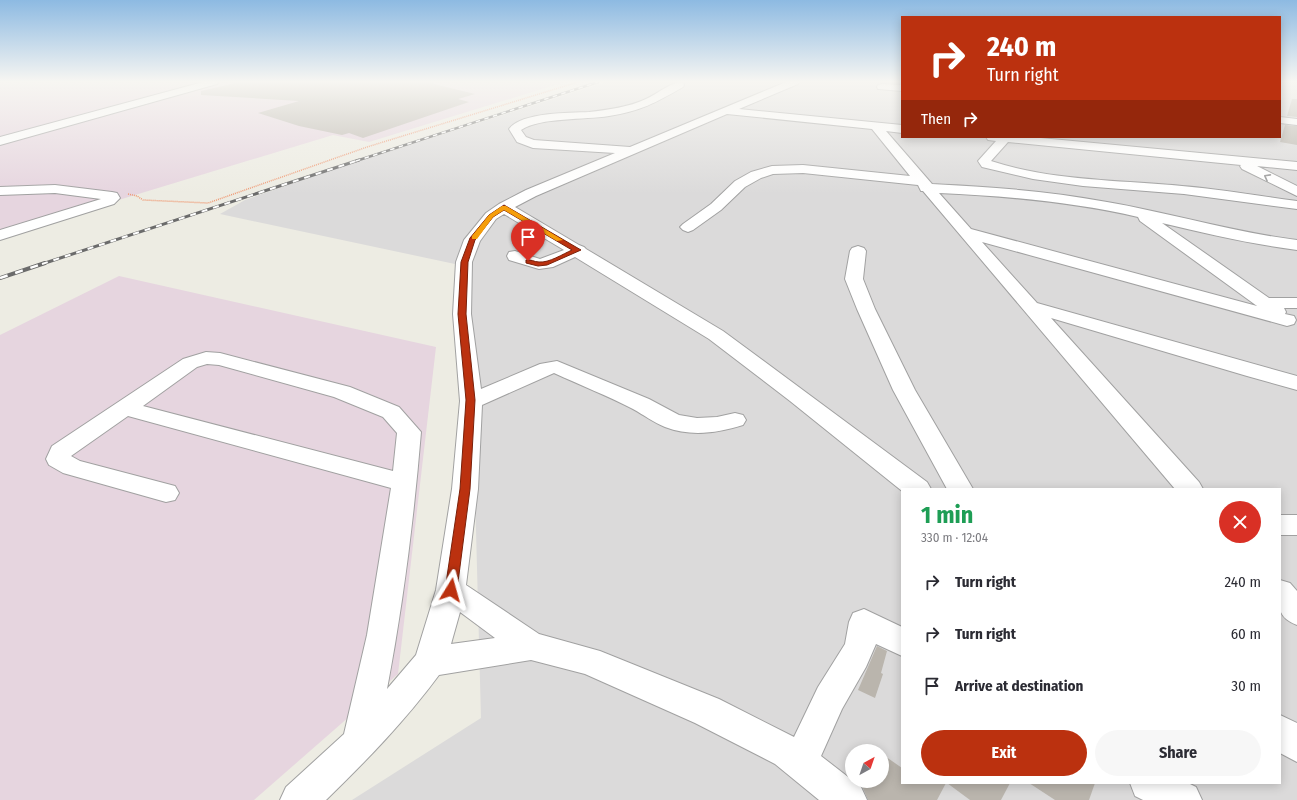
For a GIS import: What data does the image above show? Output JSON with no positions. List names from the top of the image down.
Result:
{
  "north": "top right",
  "page": {
    "turn": ["240 m", "Turn right"],
    "then": "Then",
    "heading": ["1 min", "330 m · 12:04"],
    "list": [
      {
        "name": "Turn right",
        "value": "240 m"
      },
      {
        "name": "Turn right",
        "value": "60 m"
      },
      {
        "name": "Arrive at destination",
        "value": "30 m"
      }
    ],
    "buttons": ["Exit", "Share"]
  }
}
